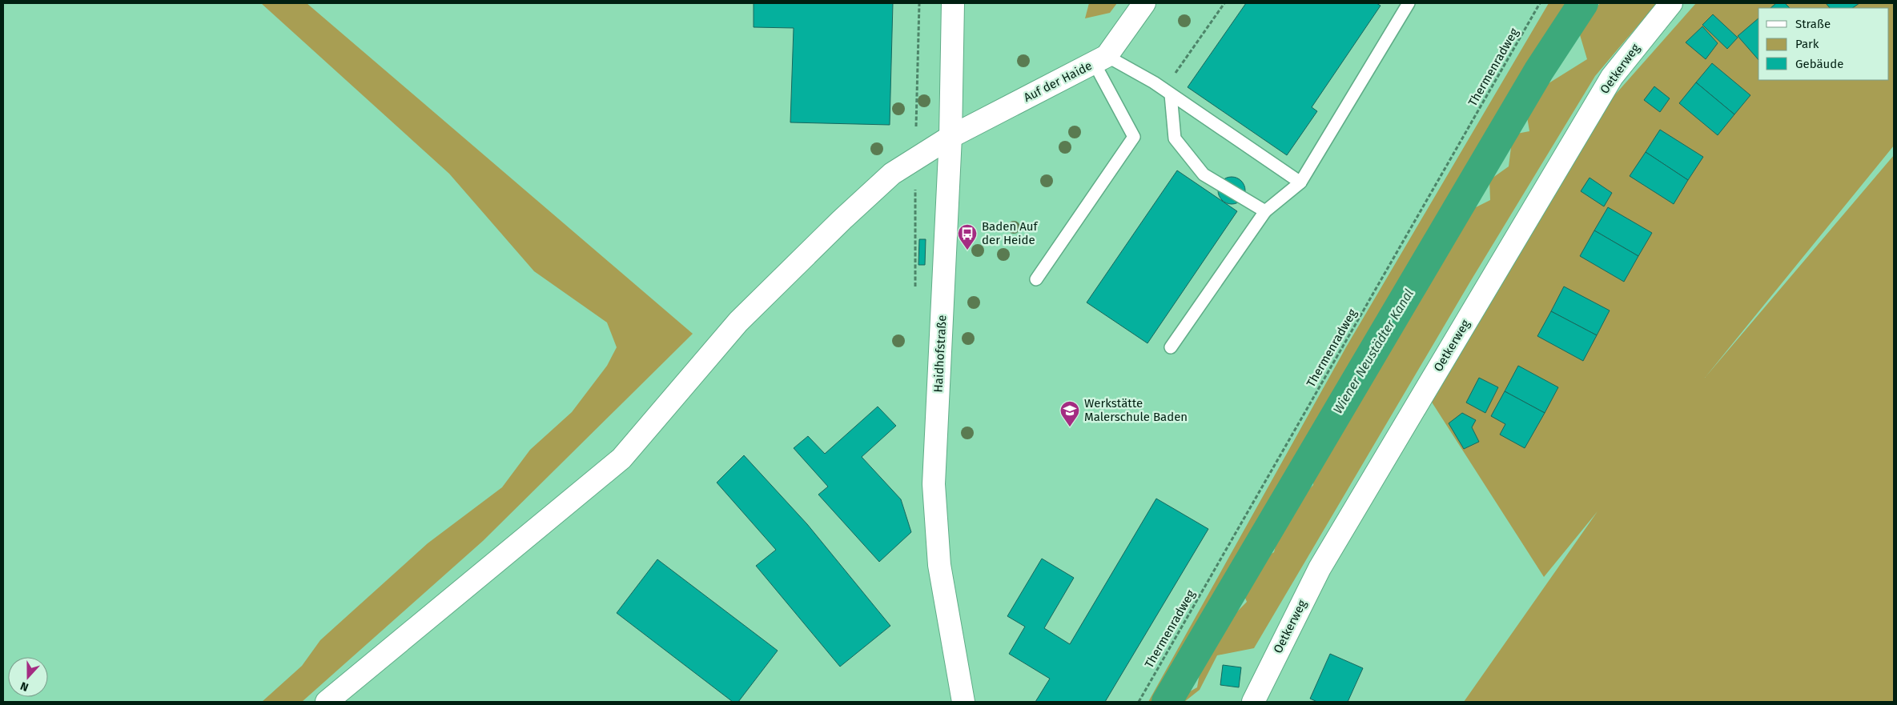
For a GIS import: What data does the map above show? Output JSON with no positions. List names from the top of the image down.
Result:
{
  "streets": {
    "street": ["Oetkerweg", "Auf der Haide", "Haidhofstraße"],
    "path": ["Thermenradweg"]
  },
  "crossings": [
    ["Auf der Haide", "Haidhofstraße"]
  ],
  "water": ["Wiener Neustädter Kanal"],
  "places": {
    "bus stop": ["Baden Auf der Heide"],
    "school or university": ["Werkstätte Malerschule Baden"]
  },
  "legend": ["Straße", "Park", "Gebäude"],
  "north": "bottom"
}
